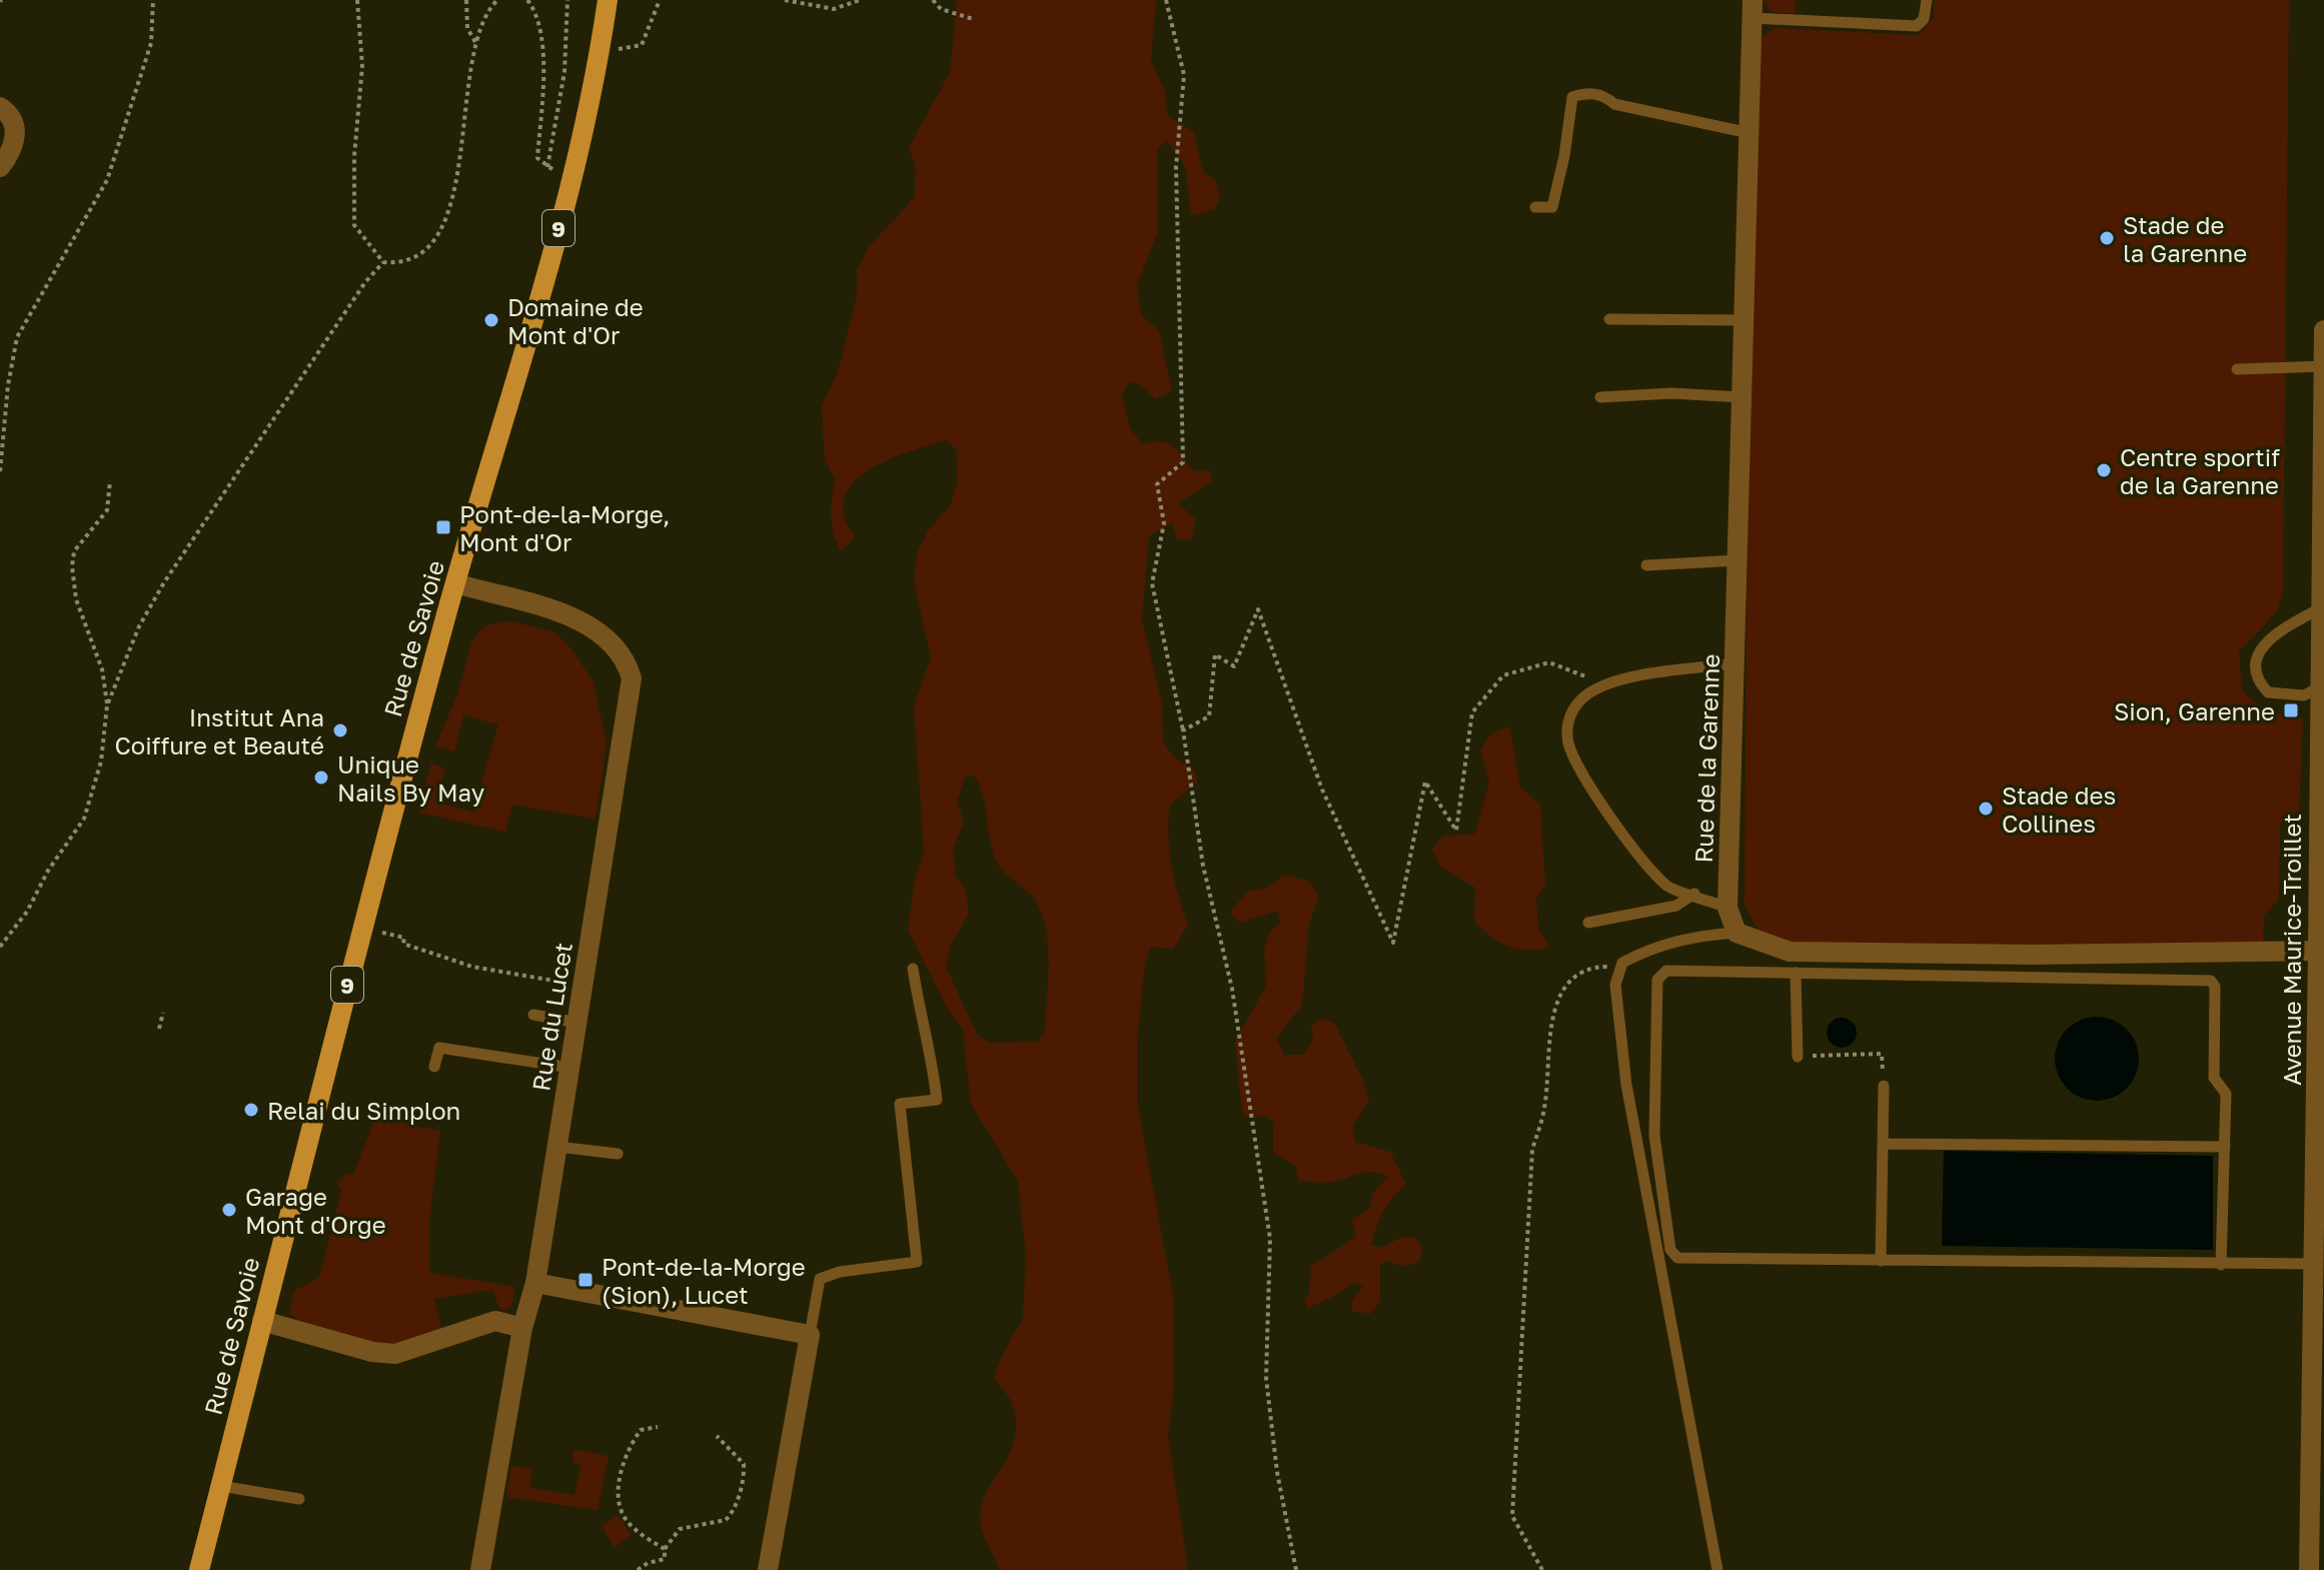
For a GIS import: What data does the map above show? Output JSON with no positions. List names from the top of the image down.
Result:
{
  "streets": {
    "main road": ["9", "Rue de Savoie"],
    "street": ["Rue de la Garenne", "Avenue Maurice-Troillet", "Rue du Lucet"]
  },
  "crossings": [
    ["Rue de Savoie", "Rue du Lucet"]
  ],
  "places": {
    "other": [
      "Stade de la Garenne",
      "Domaine de Mont d'Or",
      "Centre sportif de la Garenne",
      "Institut Ana Coiffure et Beauté",
      "Unique Nails By May",
      "Stade des Collines",
      "Relai du Simplon",
      "Garage Mont d'Orge"
    ],
    "transit": ["Pont-de-la-Morge, Mont d'Or", "Sion, Garenne", "Pont-de-la-Morge (Sion), Lucet"]
  }
}
